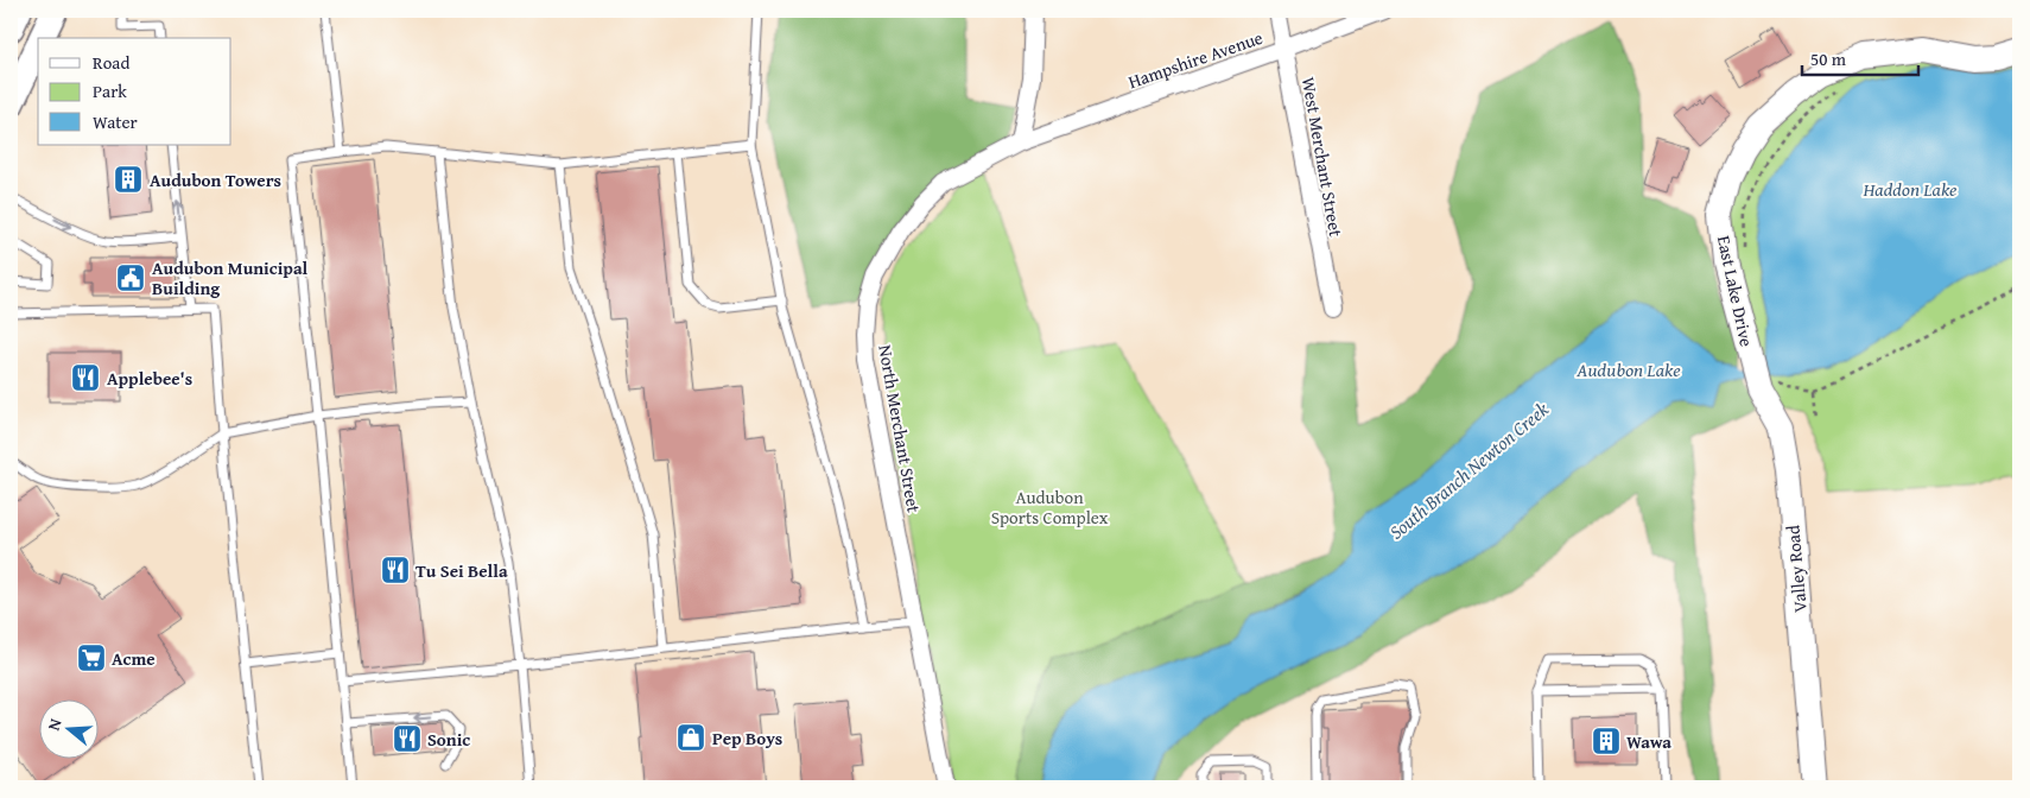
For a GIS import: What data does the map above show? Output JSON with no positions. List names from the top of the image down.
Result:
{
  "streets": {
    "street": [
      "Hampshire Avenue",
      "West Merchant Street",
      "East Lake Drive",
      "North Merchant Street",
      "Valley Road"
    ]
  },
  "crossings": [
    ["Hampshire Avenue", "West Merchant Street"],
    ["Hampshire Avenue", "North Merchant Street"],
    ["East Lake Drive", "Valley Road"]
  ],
  "water": ["Haddon Lake", "Audubon Lake", "South Branch Newton Creek"],
  "parks": ["Audubon Sports Complex"],
  "places": {
    "building": ["Audubon Towers", "Wawa"],
    "public building": ["Audubon Municipal Building"],
    "restaurant": ["Applebee's", "Tu Sei Bella", "Sonic"],
    "supermarket": ["Acme"],
    "shop": ["Pep Boys"]
  },
  "legend": ["Road", "Park", "Water"],
  "scale_bar": "50 m",
  "north": "left"
}
